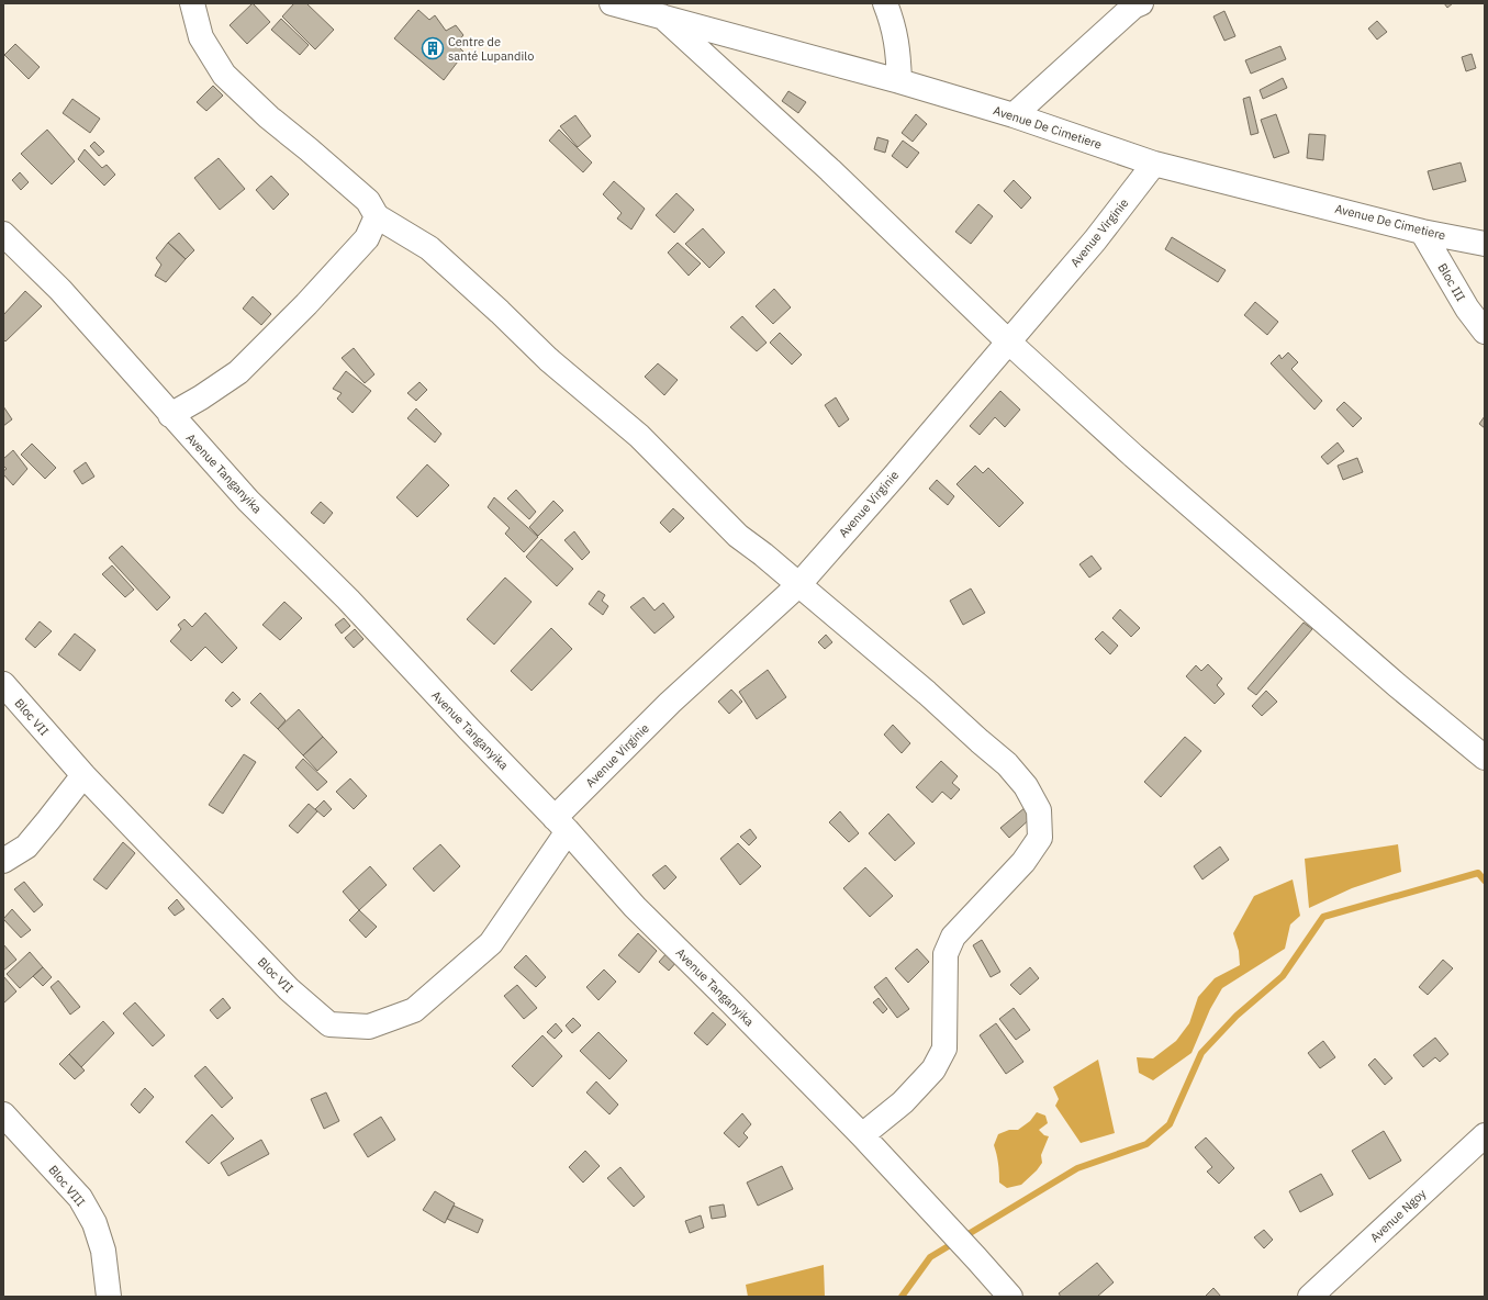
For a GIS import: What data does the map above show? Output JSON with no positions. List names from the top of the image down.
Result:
{
  "streets": {
    "street": [
      "Avenue De Cimetiere",
      "Avenue Virginie",
      "Bloc III",
      "Avenue Tanganyika",
      "Bloc VII",
      "Bloc VIII",
      "Avenue Ngoy"
    ]
  },
  "crossings": [
    ["Avenue De Cimetiere", "Avenue Virginie"],
    ["Avenue De Cimetiere", "Bloc III"],
    ["Avenue Virginie", "Avenue Tanganyika"],
    ["Avenue Virginie", "Bloc VII"],
    ["Avenue Tanganyika", "Bloc VII"]
  ],
  "places": {
    "building": ["Centre de santé Lupandilo"]
  }
}
